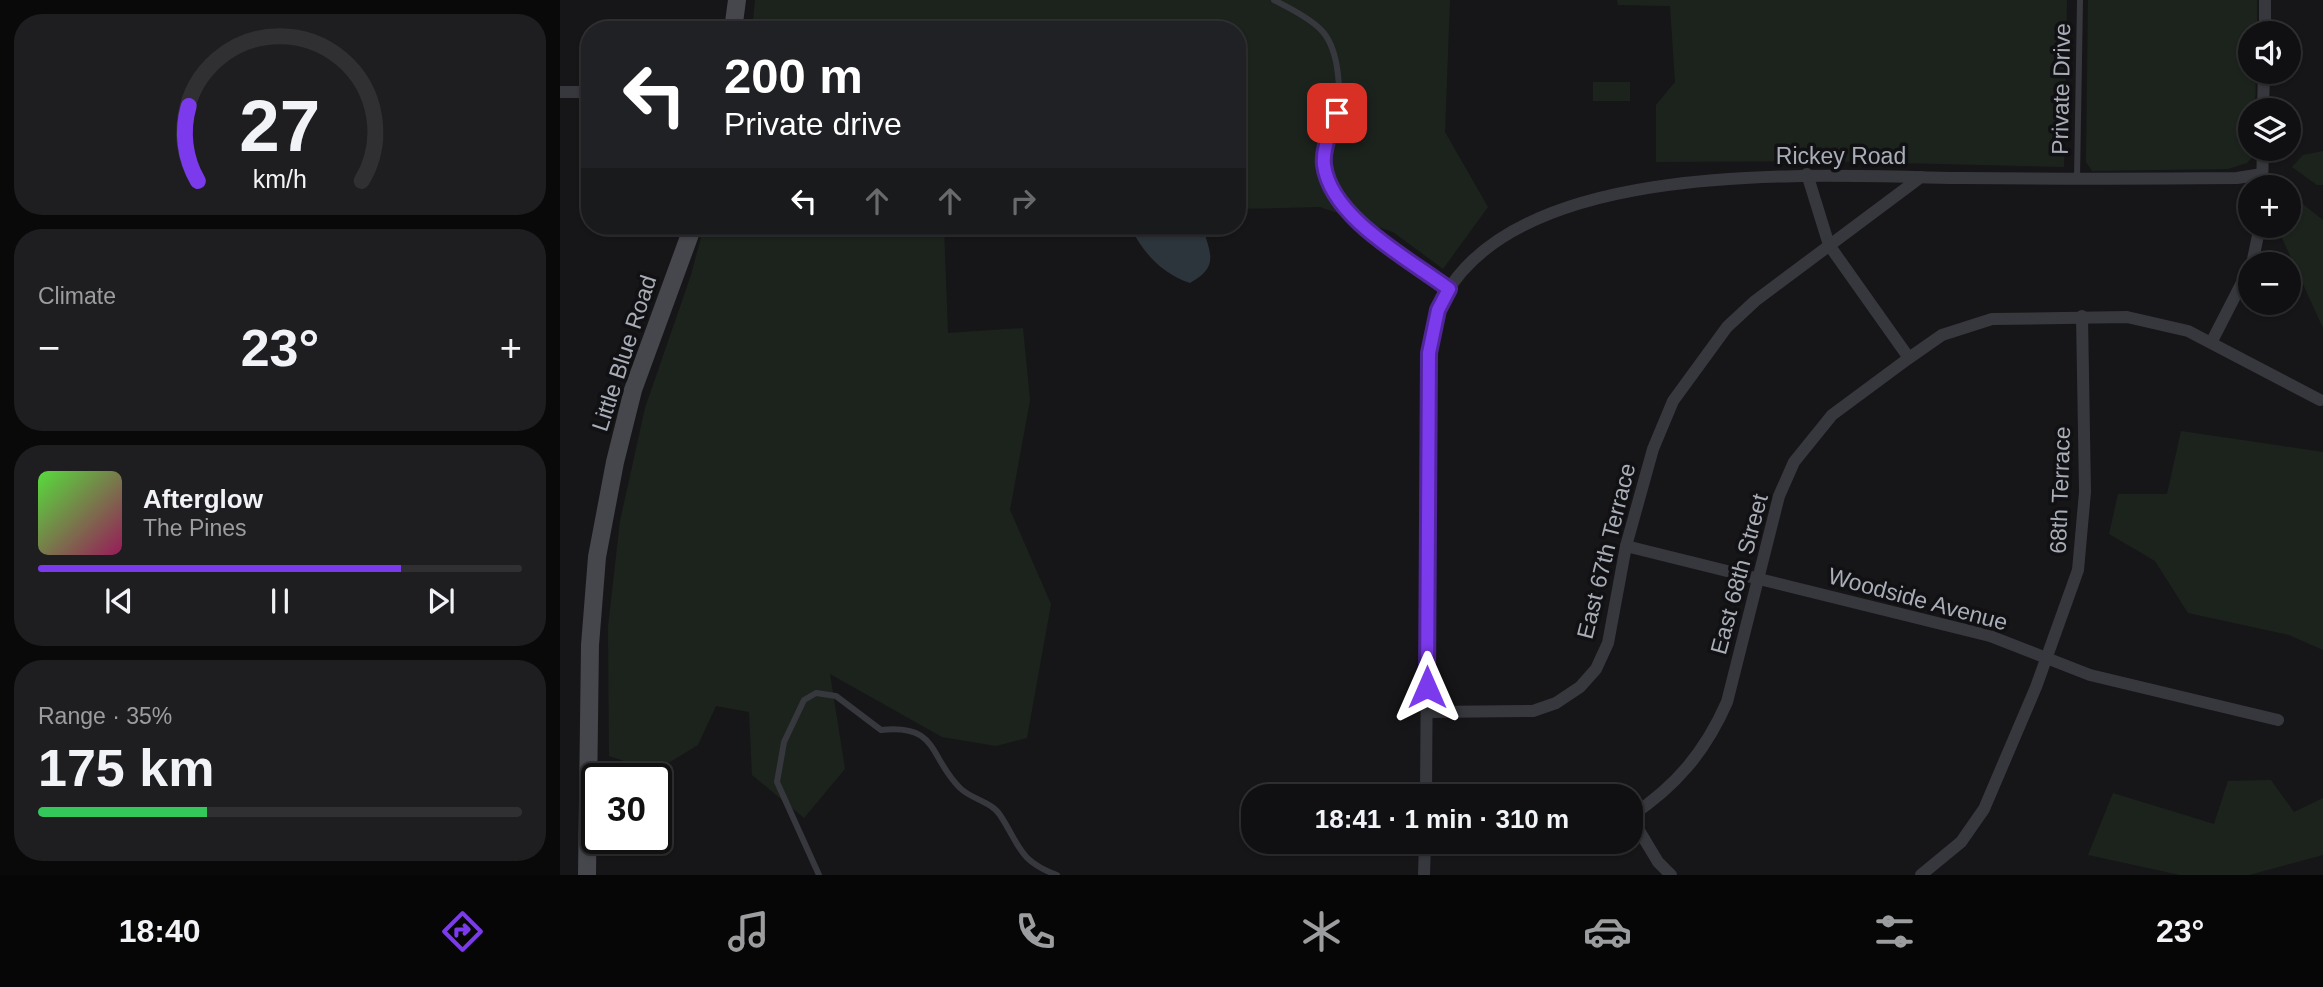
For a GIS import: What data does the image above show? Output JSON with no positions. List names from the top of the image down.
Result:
{
  "streets": {
    "street": [
      "Rickey Road",
      "Little Blue Road",
      "68th Terrace",
      "East 67th Terrace",
      "East 68th Street",
      "Woodside Avenue"
    ],
    "lane": ["Private Drive"]
  },
  "crossings": [
    ["Private Drive", "Rickey Road"],
    ["Rickey Road", "East 67th Terrace"],
    ["68th Terrace", "East 68th Street"],
    ["68th Terrace", "Woodside Avenue"],
    ["East 67th Terrace", "Woodside Avenue"],
    ["East 68th Street", "Woodside Avenue"]
  ],
  "page": {
    "map_buttons": ["+", "−"],
    "turn": ["200 m", "Private drive"],
    "tile": [
      "Climate",
      ["Range · 35%", "175 km"]
    ],
    "heat": ["−", "23°", "+"],
    "song": ["Afterglow", "The Pines"],
    "limit": "30",
    "trip": "18:41 · 1 min · 310 m",
    "tabs": ["18:40", "23°"],
    "gauge": ["27", "km/h"]
  }
}
